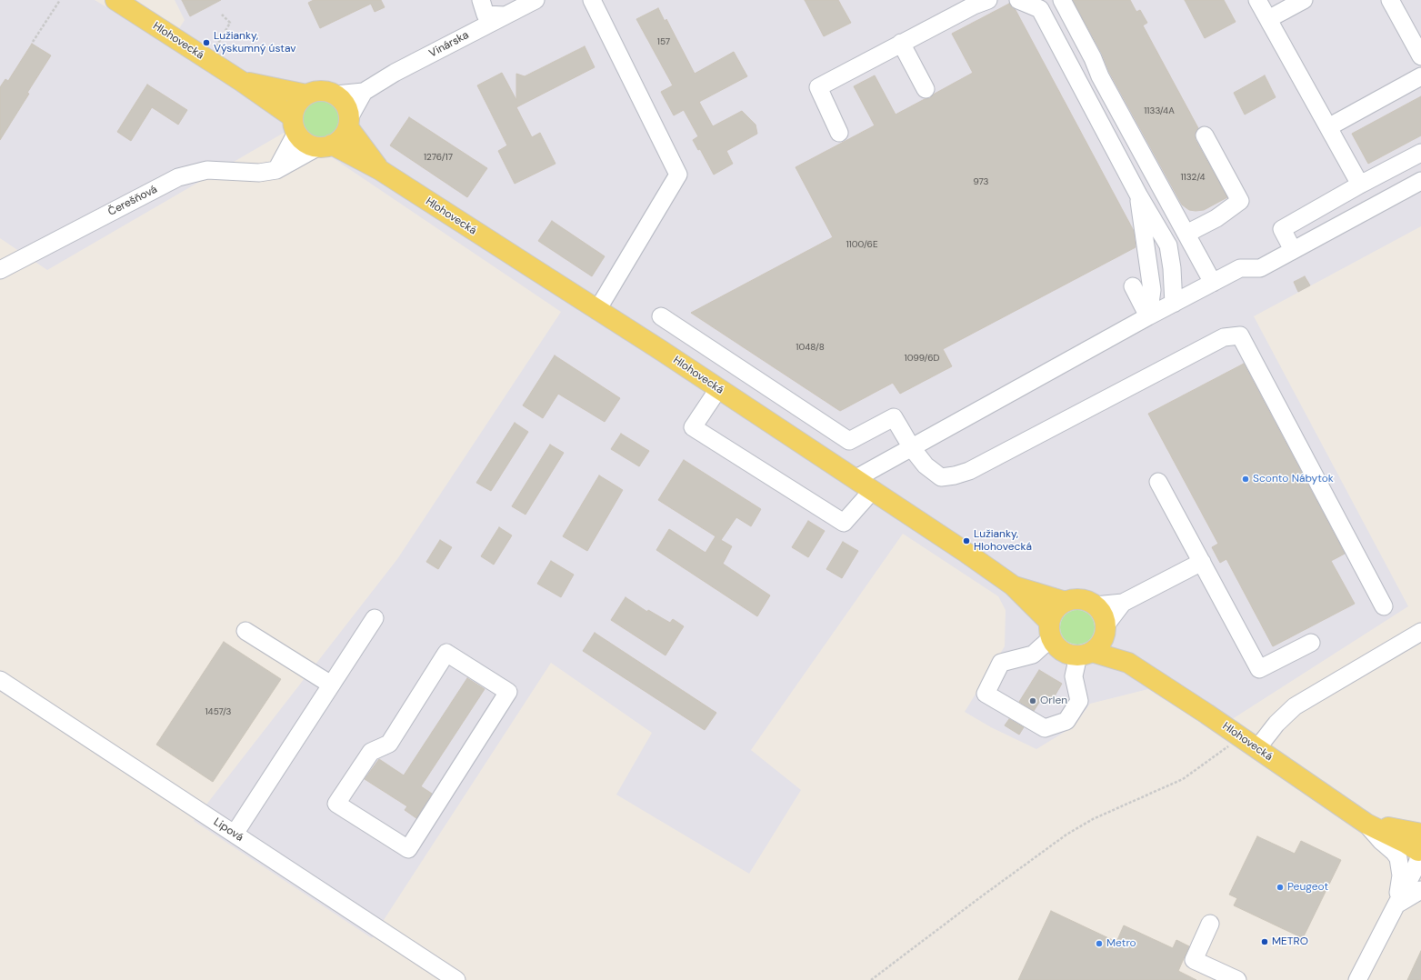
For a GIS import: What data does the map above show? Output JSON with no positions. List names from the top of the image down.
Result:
{
  "streets": {
    "main road": ["Hlohovecká"],
    "street": ["Vinárska", "Čerešňová", "Lipová"]
  },
  "crossings": [
    ["Hlohovecká", "Vinárska"],
    ["Hlohovecká", "Čerešňová"],
    ["Vinárska", "Čerešňová"]
  ],
  "places": [
    "Lužianky, Výskumný ústav",
    "Sconto Nábytok",
    "Lužianky, Hlohovecká",
    "Orlen",
    "Peugeot",
    "METRO",
    "Metro"
  ],
  "house_numbers": [
    "157",
    "1133/4A",
    "1276/17",
    "1132/4",
    "973",
    "1100/6E",
    "1048/8",
    "1099/6D",
    "1457/3"
  ]
}
